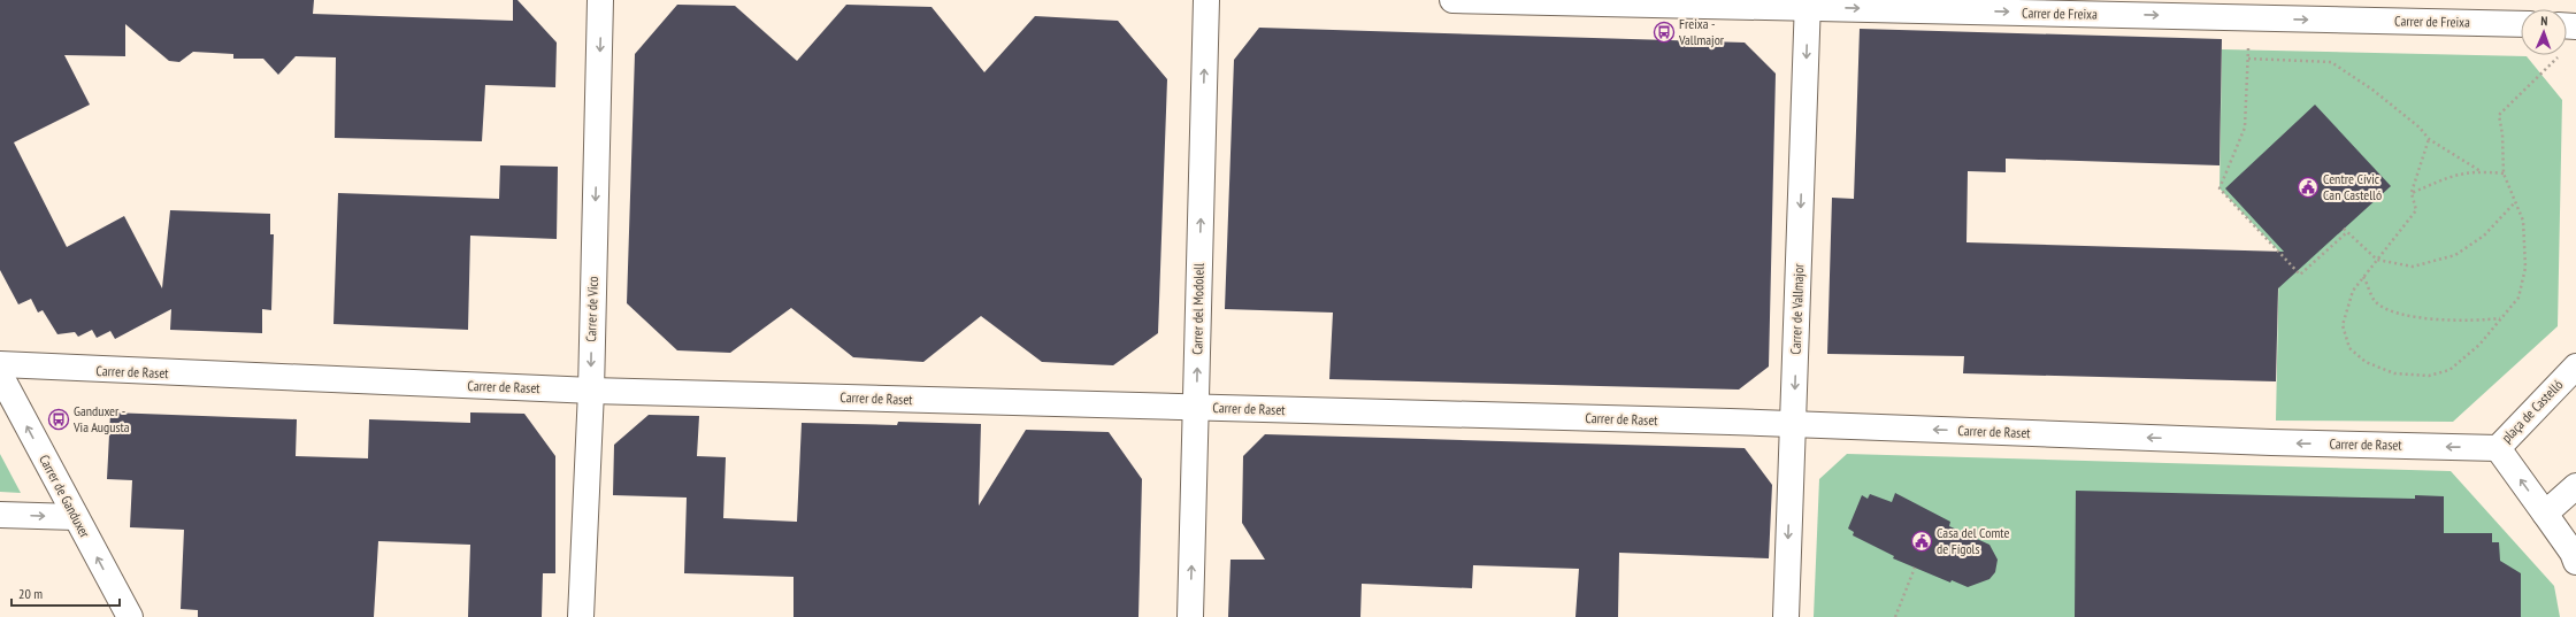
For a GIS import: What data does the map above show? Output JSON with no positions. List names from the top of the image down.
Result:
{
  "streets": {
    "street": [
      "Carrer de Freixa",
      "Carrer de Vico",
      "Carrer del Modolell",
      "Carrer de Vallmajor",
      "Carrer de Raset",
      "plaça de Castelló",
      "Carrer de Ganduxer"
    ]
  },
  "crossings": [
    ["Carrer de Freixa", "Carrer de Vallmajor"],
    ["Carrer de Vico", "Carrer de Raset"],
    ["Carrer del Modolell", "Carrer de Raset"],
    ["Carrer de Vallmajor", "Carrer de Raset"],
    ["Carrer de Raset", "plaça de Castelló"]
  ],
  "one_way": [
    "Carrer de Freixa",
    "Carrer de Vico",
    "Carrer del Modolell",
    "Carrer de Vallmajor",
    "Carrer de Ganduxer"
  ],
  "places": {
    "bus stop": ["Freixa - Vallmajor", "Ganduxer - Via Augusta"],
    "public building": ["Centre Cívic Can Castelló", "Casa del Comte de Fígols"]
  },
  "scale_bar": "20 m",
  "north": "top"
}
